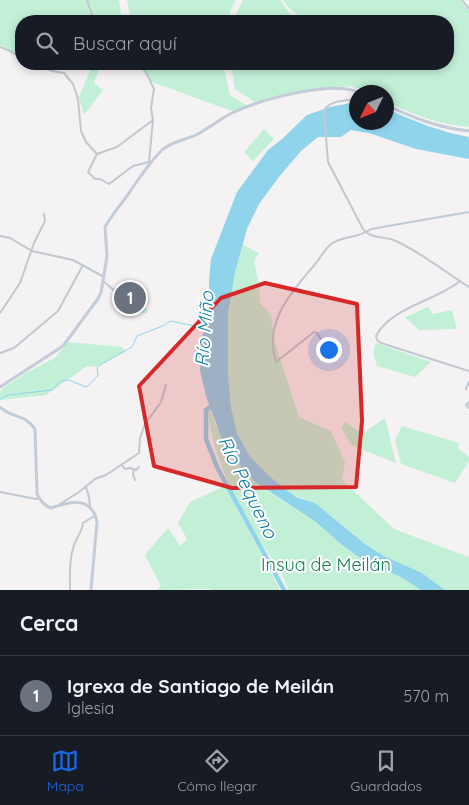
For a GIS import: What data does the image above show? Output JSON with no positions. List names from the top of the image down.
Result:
{
  "water": ["Río Miño", "Río Pequeno"],
  "parks": ["Insua de Meilán"],
  "north": "bottom left",
  "page": {
    "search": "Buscar aquí",
    "pins": "1",
    "heading": "Cerca",
    "list": [
      {
        "mark": "1",
        "name": "Igrexa de Santiago de Meilán",
        "note": "Iglesia",
        "value": "570 m"
      }
    ],
    "nav": ["Mapa", "Cómo llegar", "Guardados"]
  }
}
